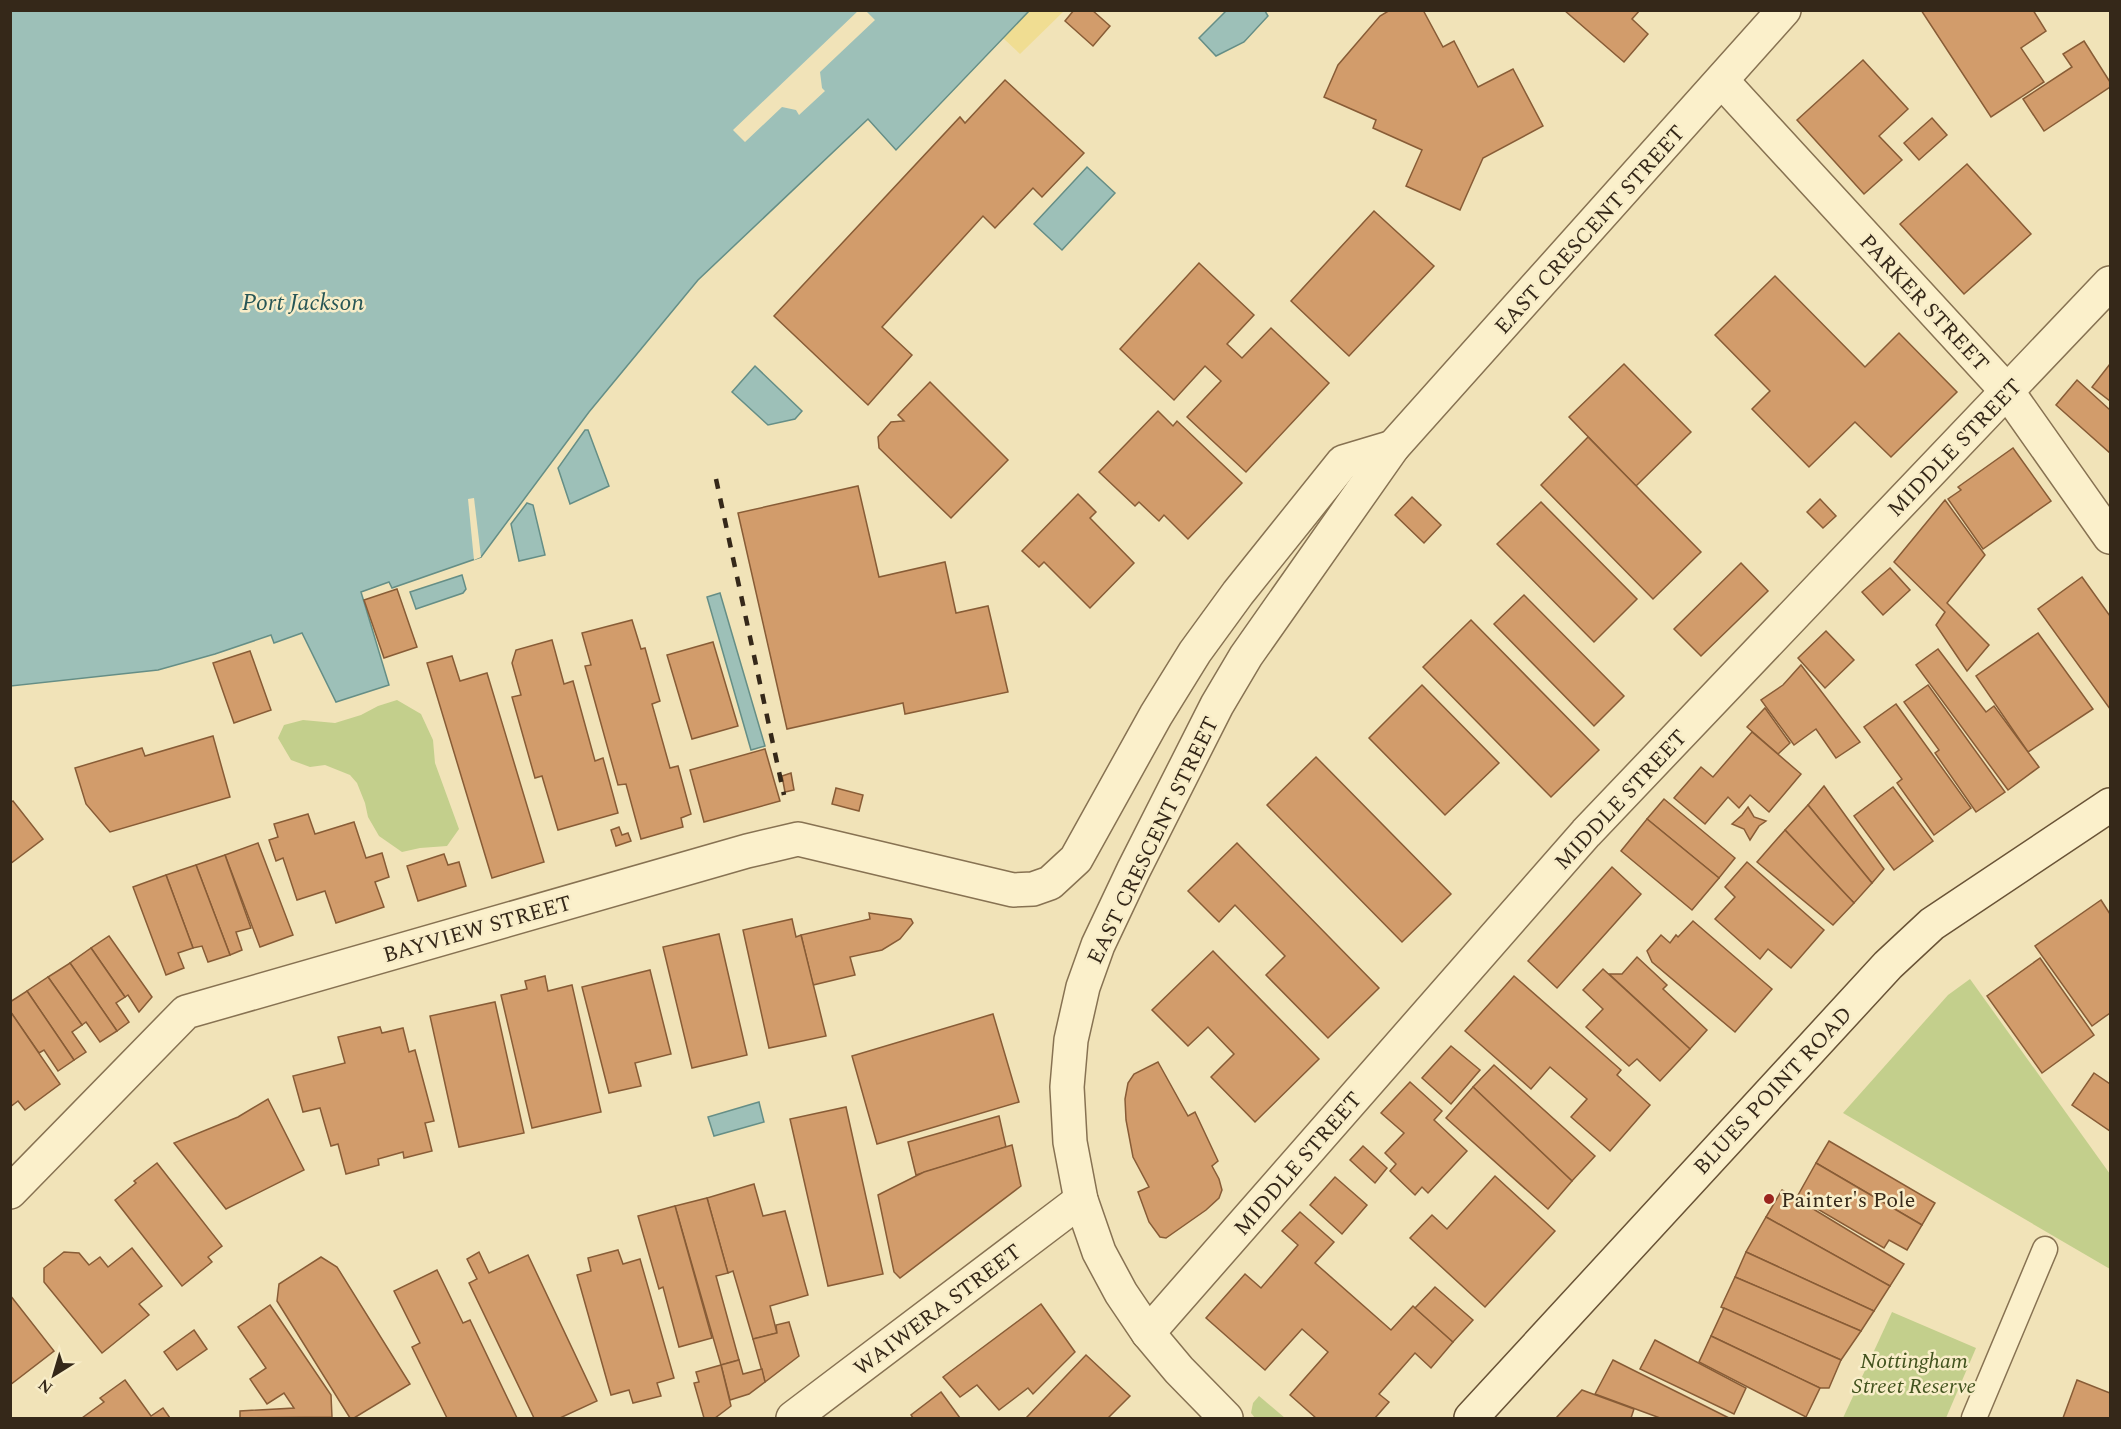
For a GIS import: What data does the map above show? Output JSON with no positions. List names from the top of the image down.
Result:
{
  "streets": {
    "street": [
      "EAST CRESCENT STREET",
      "PARKER STREET",
      "MIDDLE STREET",
      "BAYVIEW STREET",
      "BLUES POINT ROAD",
      "WAIWERA STREET"
    ]
  },
  "crossings": [
    ["EAST CRESCENT STREET", "PARKER STREET"],
    ["EAST CRESCENT STREET", "MIDDLE STREET"],
    ["EAST CRESCENT STREET", "BAYVIEW STREET"],
    ["EAST CRESCENT STREET", "WAIWERA STREET"],
    ["PARKER STREET", "MIDDLE STREET"]
  ],
  "water": ["Port Jackson"],
  "parks": ["Nottingham Street Reserve"],
  "places": ["Painter's Pole"],
  "north": "bottom left"
}
